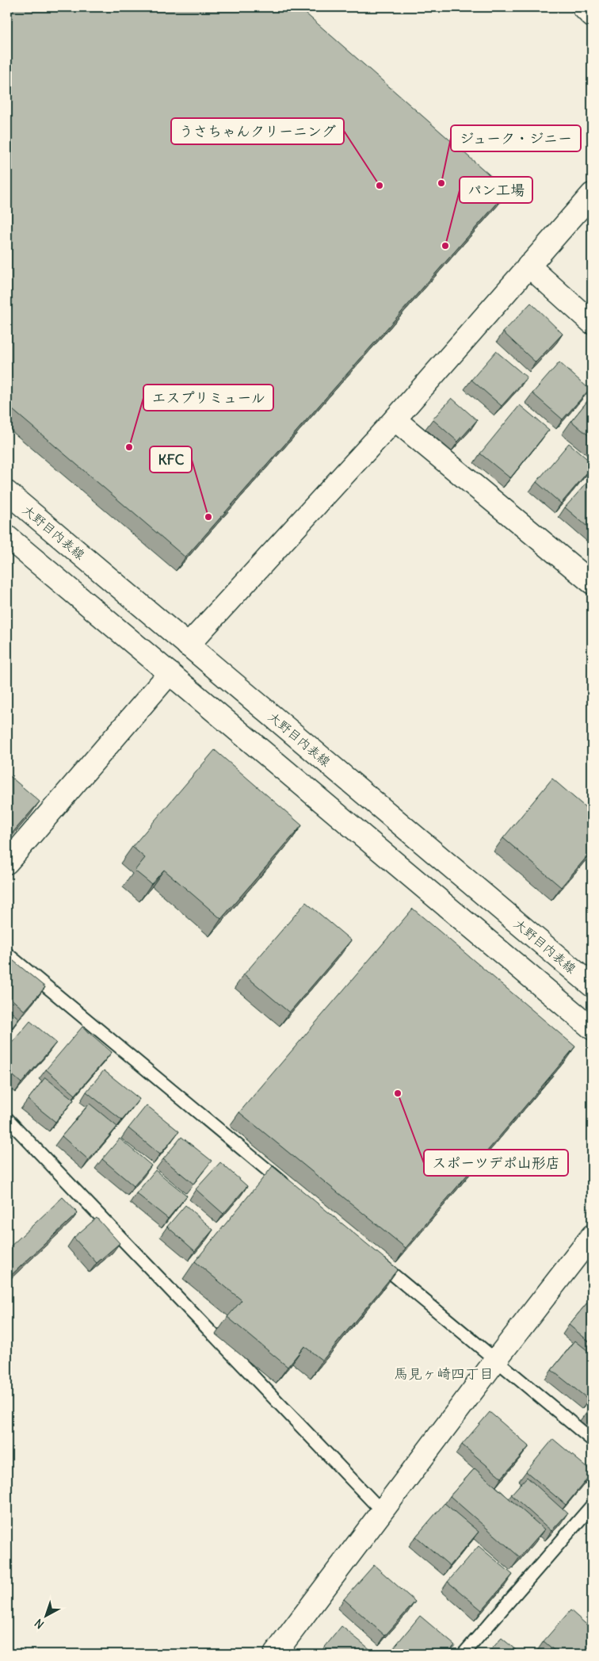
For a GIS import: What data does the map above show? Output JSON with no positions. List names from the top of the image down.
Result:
{
  "streets": {
    "street": ["大野目内表線"]
  },
  "districts": ["馬見ヶ崎四丁目"],
  "places": [
    "ジューク・ジニー",
    "うさちゃんクリーニング",
    "パン工場",
    "エスプリミュール",
    "KFC",
    "スポーツデポ山形店"
  ],
  "north": "bottom left"
}
